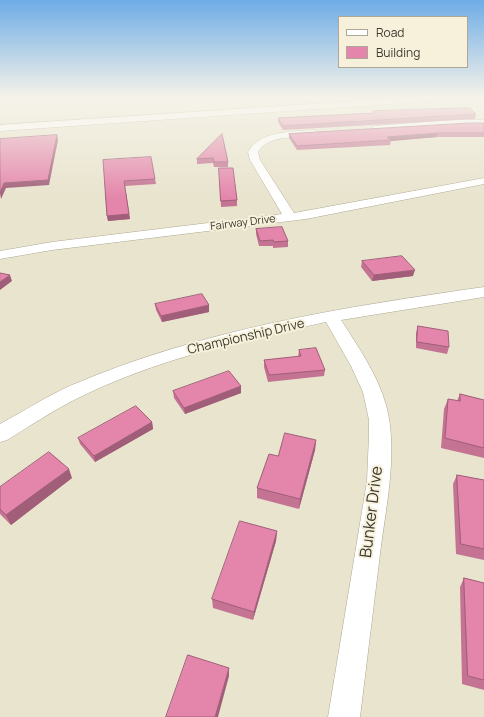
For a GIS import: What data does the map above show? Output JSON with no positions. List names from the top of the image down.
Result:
{
  "streets": {
    "street": ["Fairway Drive", "Championship Drive", "Bunker Drive"]
  },
  "crossings": [
    ["Championship Drive", "Bunker Drive"]
  ],
  "legend": ["Road", "Building"]
}
